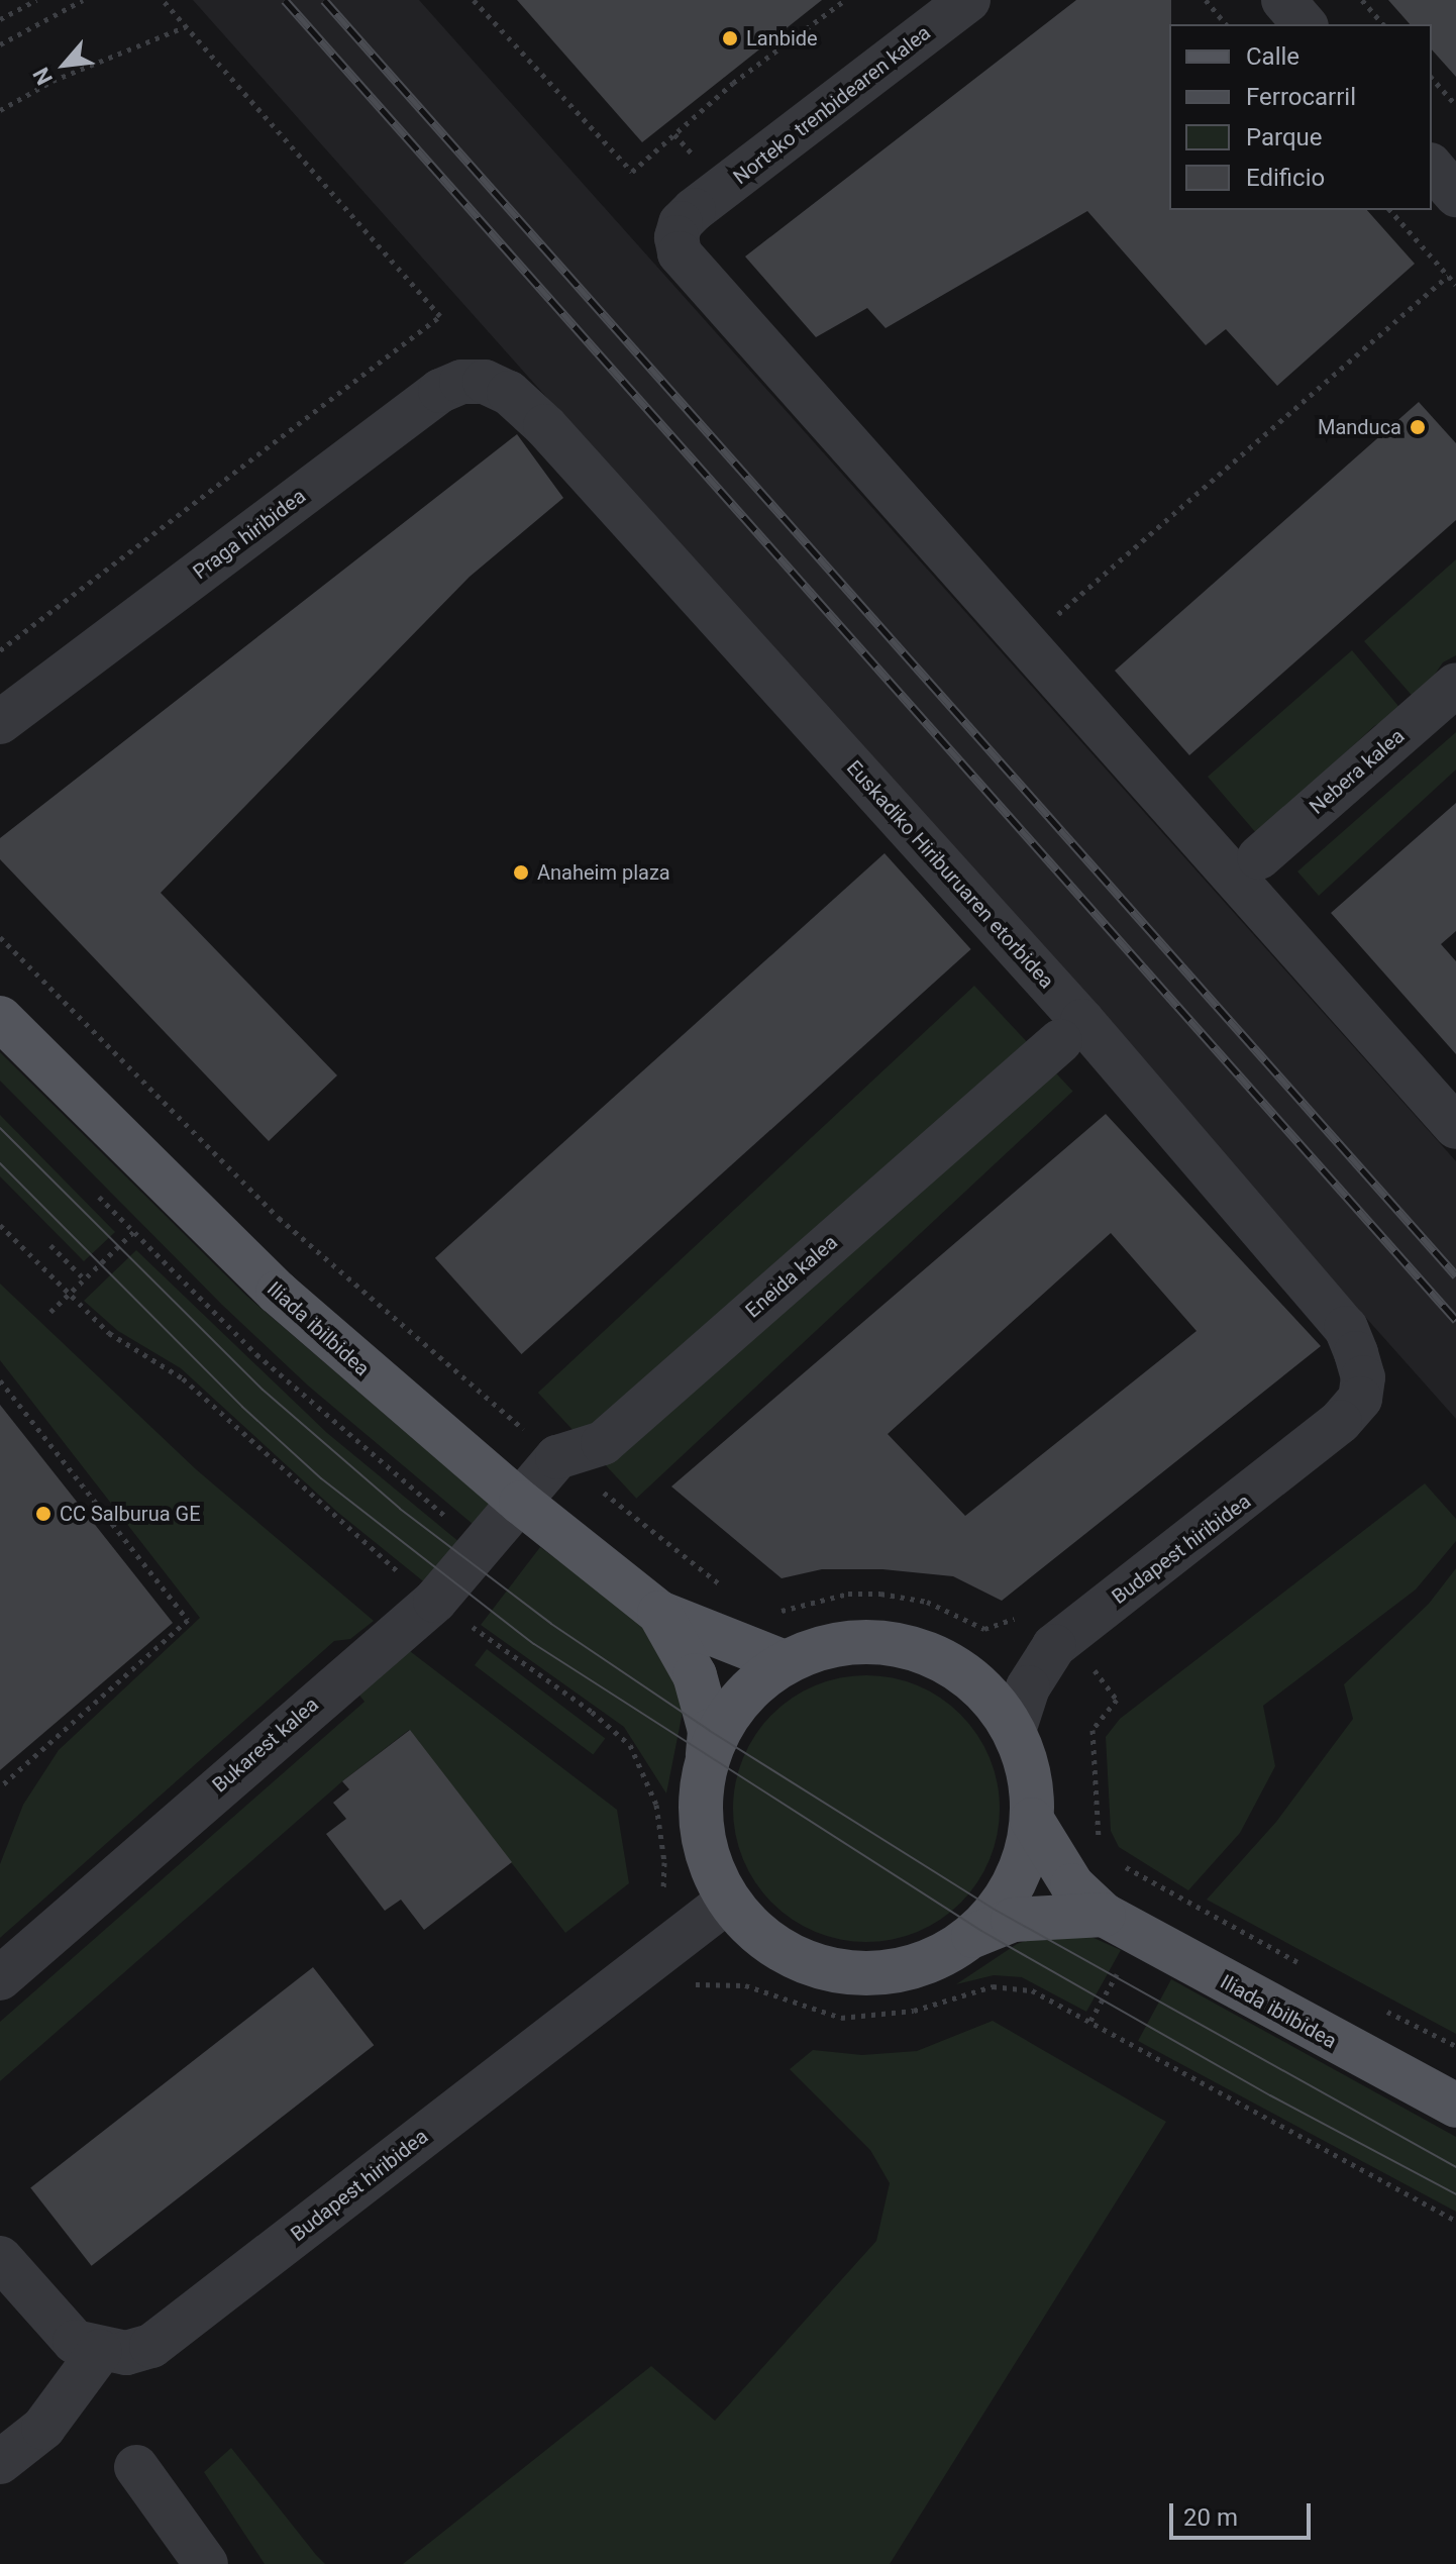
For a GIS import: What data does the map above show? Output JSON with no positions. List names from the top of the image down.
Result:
{
  "streets": {
    "main road": ["Iliada ibilbidea"],
    "street": [
      "Norteko trenbidearen kalea",
      "Praga hiribidea",
      "Nebera kalea",
      "Euskadiko Hiriburuaren etorbidea",
      "Eneida kalea",
      "Budapest hiribidea",
      "Bukarest kalea"
    ]
  },
  "crossings": [
    ["Praga hiribidea", "Euskadiko Hiriburuaren etorbidea"],
    ["Euskadiko Hiriburuaren etorbidea", "Budapest hiribidea"],
    ["Iliada ibilbidea", "Budapest hiribidea"],
    ["Iliada ibilbidea", "Bukarest kalea"]
  ],
  "places": [
    "Lanbide",
    "Manduca",
    "Anaheim plaza",
    "CC Salburua GE"
  ],
  "legend": [
    "Calle",
    "Ferrocarril",
    "Parque",
    "Edificio"
  ],
  "scale_bar": "20 m",
  "north": "bottom left"
}
